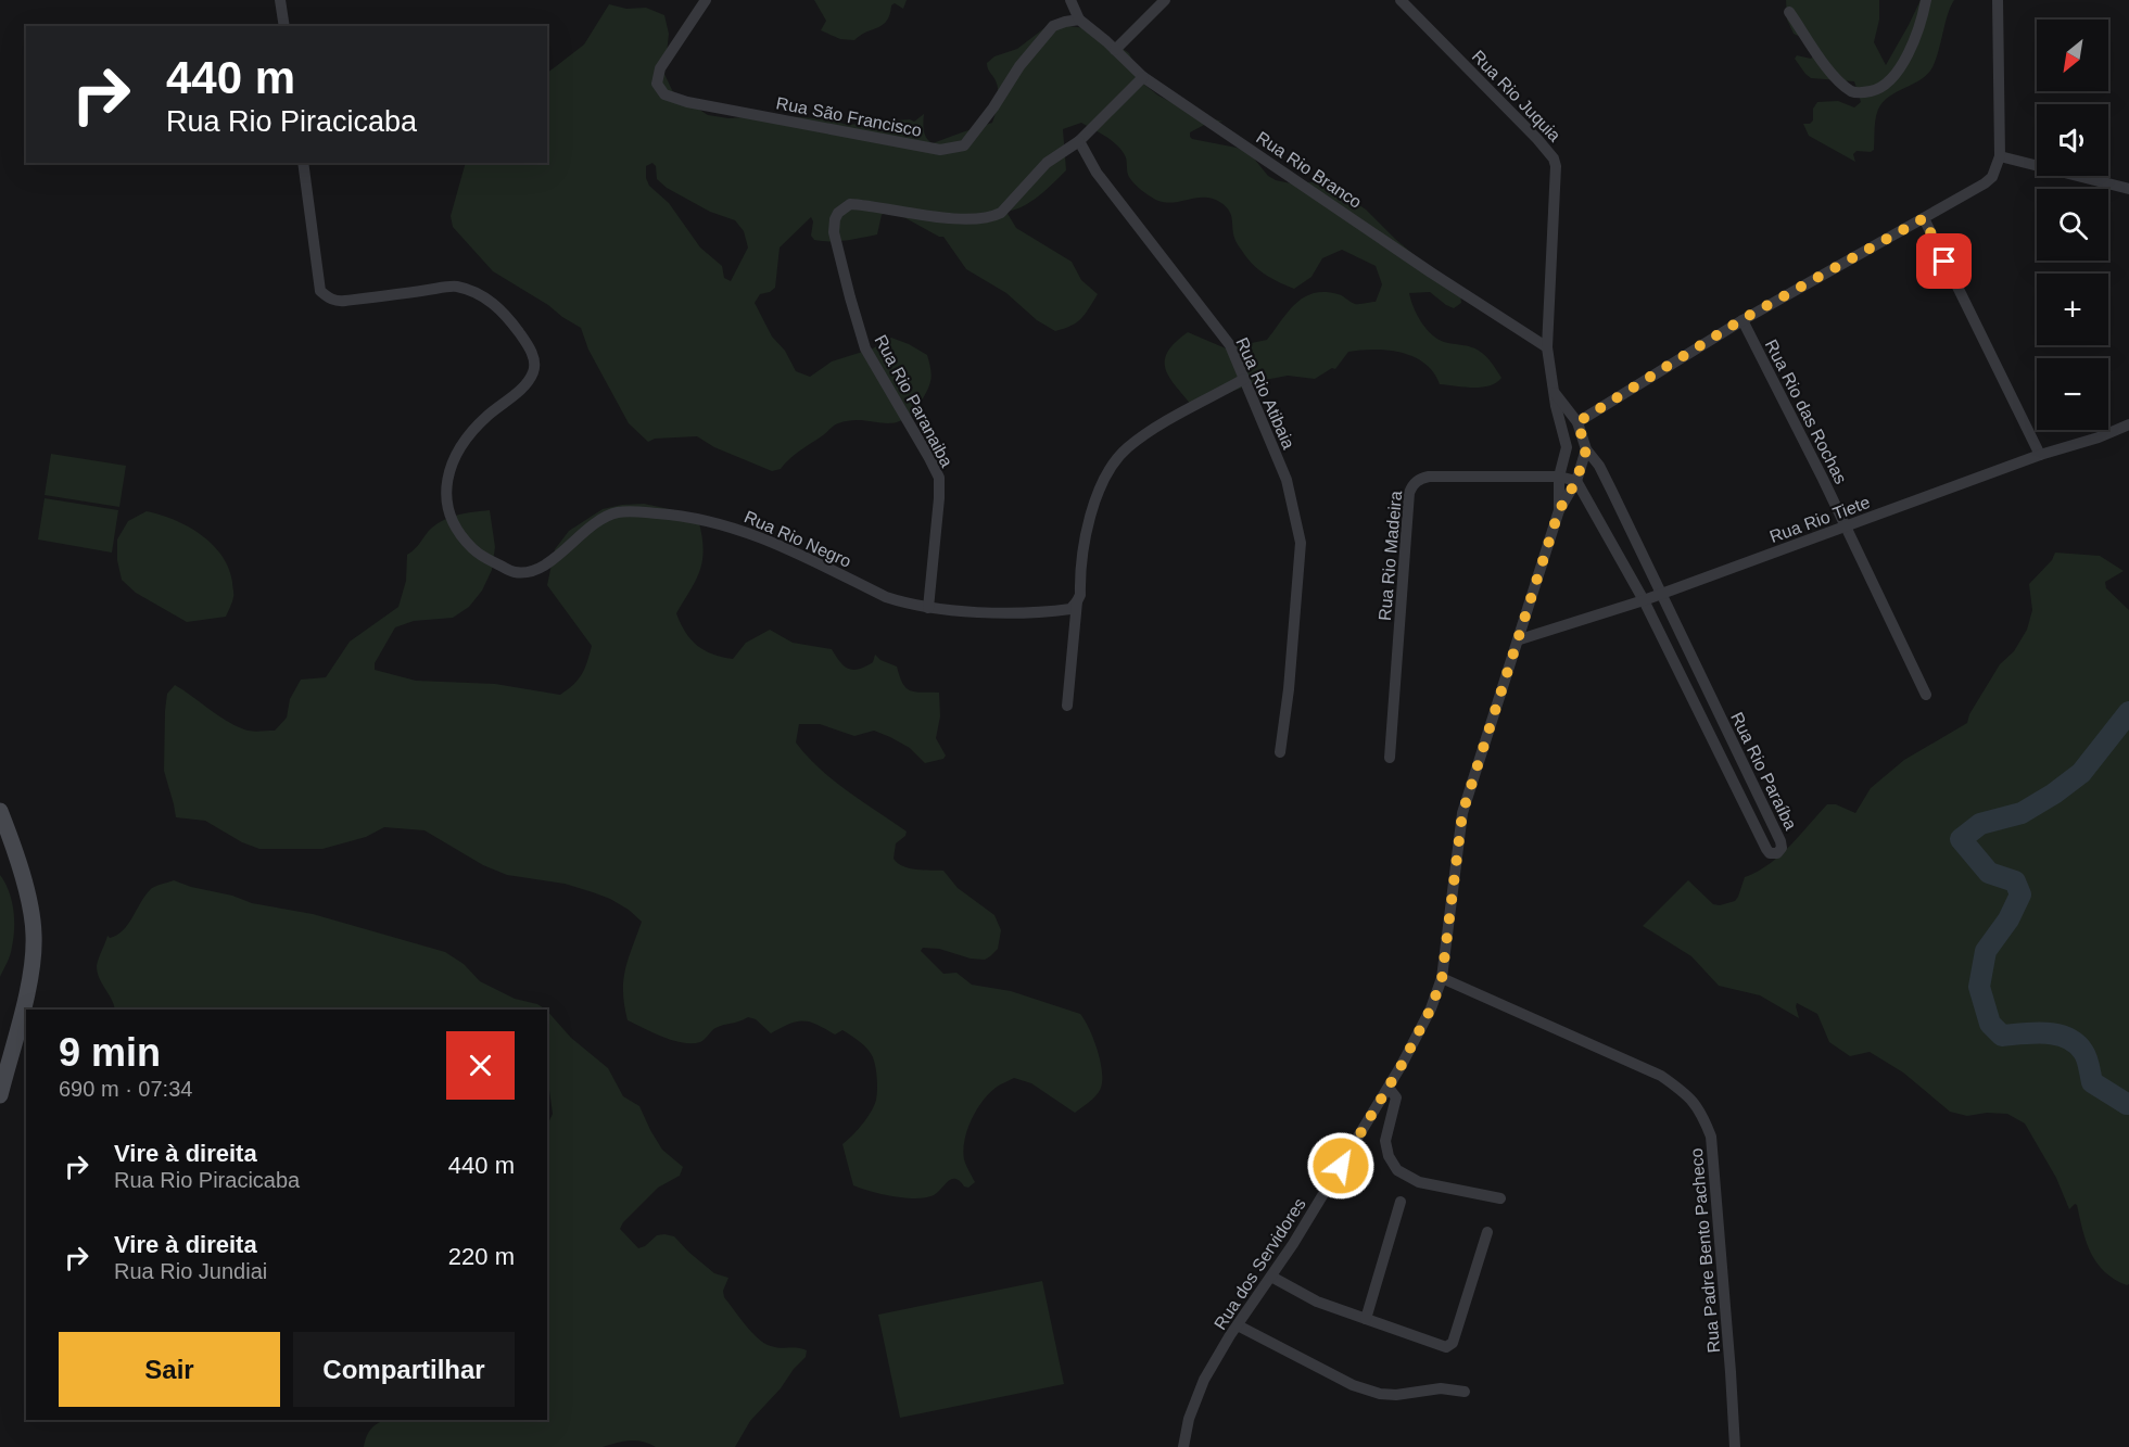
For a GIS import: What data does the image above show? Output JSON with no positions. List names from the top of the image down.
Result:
{
  "streets": {
    "street": [
      "Rua Rio Juquia",
      "Rua São Francisco",
      "Rua Rio Branco",
      "Rua Rio Atibaia",
      "Rua Rio Paranaiba",
      "Rua Rio das Rochas",
      "Rua Rio Tiete",
      "Rua Rio Negro",
      "Rua Rio Madeira",
      "Rua Rio Paraíba",
      "Rua Padre Bento Pacheco",
      "Rua dos Servidores"
    ]
  },
  "crossings": [
    ["Rua Rio Juquia", "Rua Rio Branco"],
    ["Rua Rio Juquia", "Rua Rio Paraíba"],
    ["Rua Rio Juquia", "Rua dos Servidores"],
    ["Rua São Francisco", "Rua Rio Branco"],
    ["Rua Rio Atibaia", "Rua Rio Paranaiba"],
    ["Rua Rio Paranaiba", "Rua Rio Negro"],
    ["Rua Rio das Rochas", "Rua Rio Tiete"],
    ["Rua Rio Tiete", "Rua Rio Paraíba"],
    ["Rua Rio Tiete", "Rua dos Servidores"],
    ["Rua Rio Madeira", "Rua Rio Paraíba"],
    ["Rua Rio Madeira", "Rua dos Servidores"],
    ["Rua Rio Paraíba", "Rua dos Servidores"],
    ["Rua Padre Bento Pacheco", "Rua dos Servidores"]
  ],
  "north": "bottom left",
  "page": {
    "map_buttons": ["+", "−"],
    "turn": ["440 m", "Rua Rio Piracicaba"],
    "heading": ["9 min", "690 m · 07:34"],
    "list": [
      {
        "name": "Vire à direita",
        "note": "Rua Rio Piracicaba",
        "value": "440 m"
      },
      {
        "name": "Vire à direita",
        "note": "Rua Rio Jundiai",
        "value": "220 m"
      }
    ],
    "buttons": ["Sair", "Compartilhar"]
  }
}
